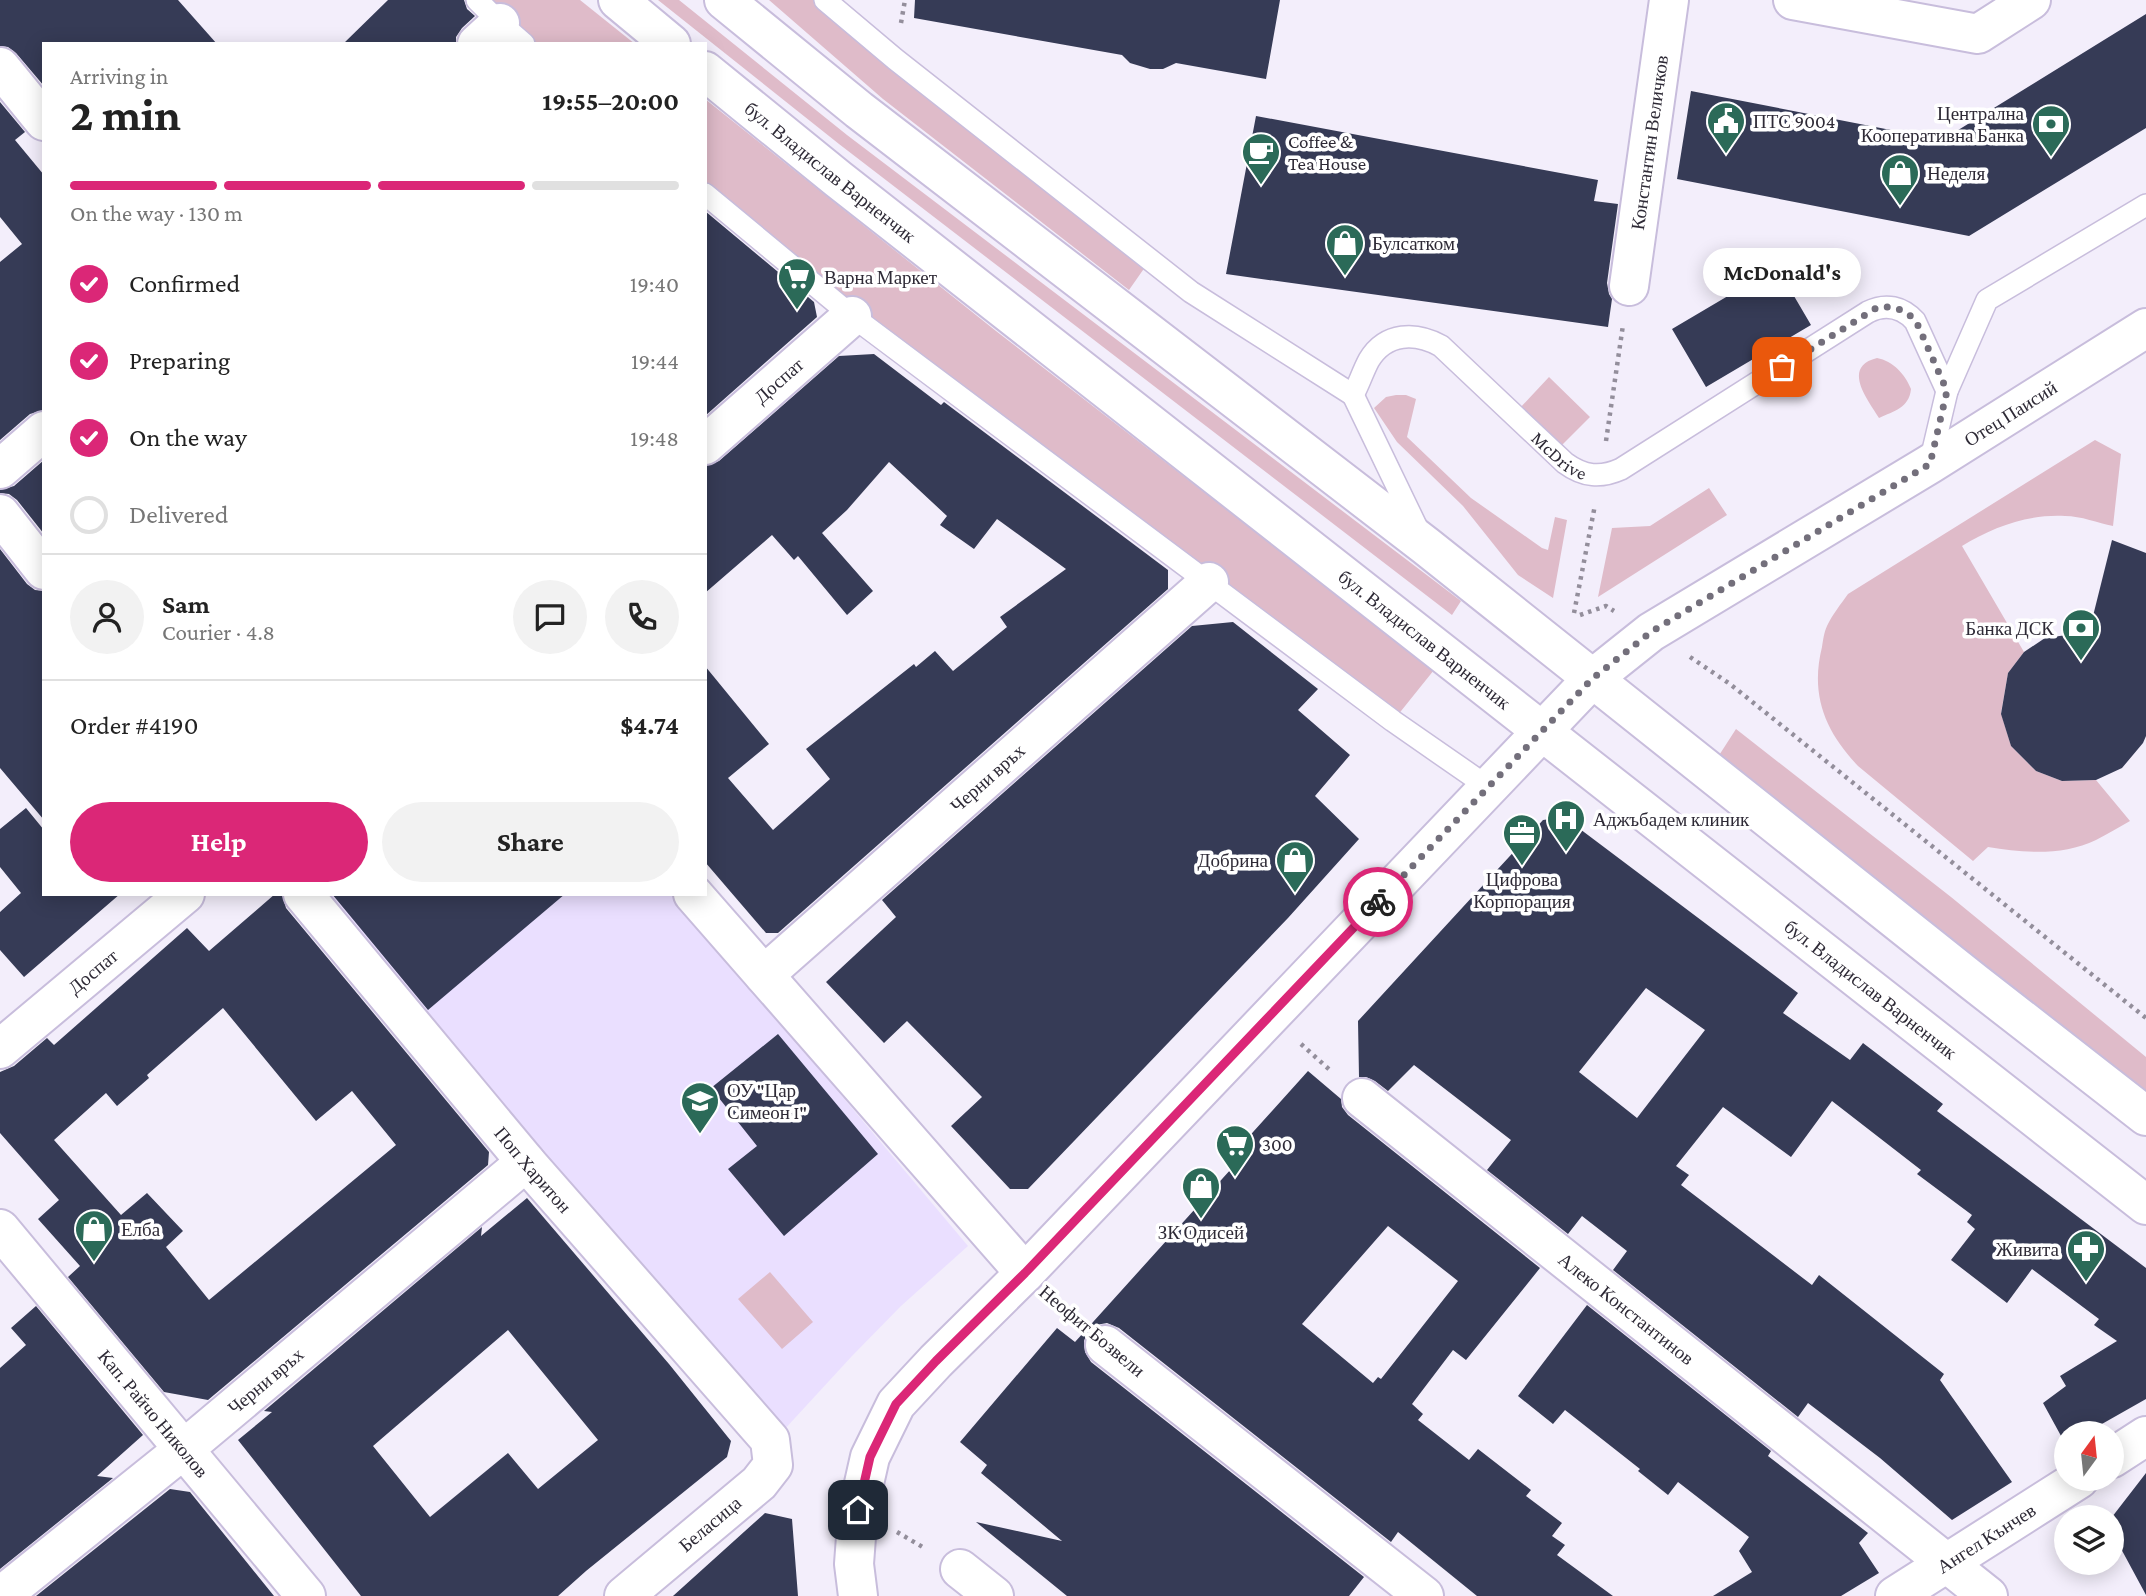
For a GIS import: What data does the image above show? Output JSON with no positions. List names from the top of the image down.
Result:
{
  "streets": {
    "street": [
      "Константин Величков",
      "бул. Владислав Варненчик",
      "Доспат",
      "Отец Паисий",
      "Черни връх",
      "Поп Харитон",
      "Алеко Константинов",
      "Неофит Бозвели",
      "Кап. Райчо Николов",
      "Беласица",
      "Ангел Кънчев"
    ],
    "lane": ["McDrive"]
  },
  "crossings": [
    ["бул. Владислав Варненчик", "Отец Паисий"],
    ["Отец Паисий", "Неофит Бозвели"],
    ["Черни връх", "Поп Харитон"],
    ["Черни връх", "Неофит Бозвели"],
    ["Черни връх", "Кап. Райчо Николов"],
    ["Поп Харитон", "Беласица"],
    ["Алеко Константинов", "Ангел Кънчев"]
  ],
  "places": {
    "public building": ["ПТС 9004"],
    "bank": ["Централна Кооперативна Банка", "Банка ДСК"],
    "cafe": ["Coffee & Tea House"],
    "shop": [
      "Неделя",
      "Булсатком",
      "Добрина",
      "ЗК Одисей",
      "Елба"
    ],
    "supermarket": ["Варна Маркет", "300"],
    "other": ["McDonald's"],
    "hospital": ["Аджъбадем клиник"],
    "office": ["Цифрова Корпорация"],
    "school or university": ["ОУ \"Цар Симеон I\""],
    "pharmacy": ["Живита"]
  },
  "north": "top",
  "page": {
    "heading": ["2 min", "Arriving in", "19:55–20:00"],
    "panel": [
      "Sam",
      "Courier · 4.8",
      "Order #4190",
      "$4.74"
    ],
    "bar": "On the way · 130 m",
    "list": [
      ["Confirmed", "19:40"],
      ["Preparing", "19:44"],
      ["On the way", "19:48"],
      "Delivered"
    ],
    "bubble": "McDonald's",
    "buttons": ["Help", "Share"]
  }
}
